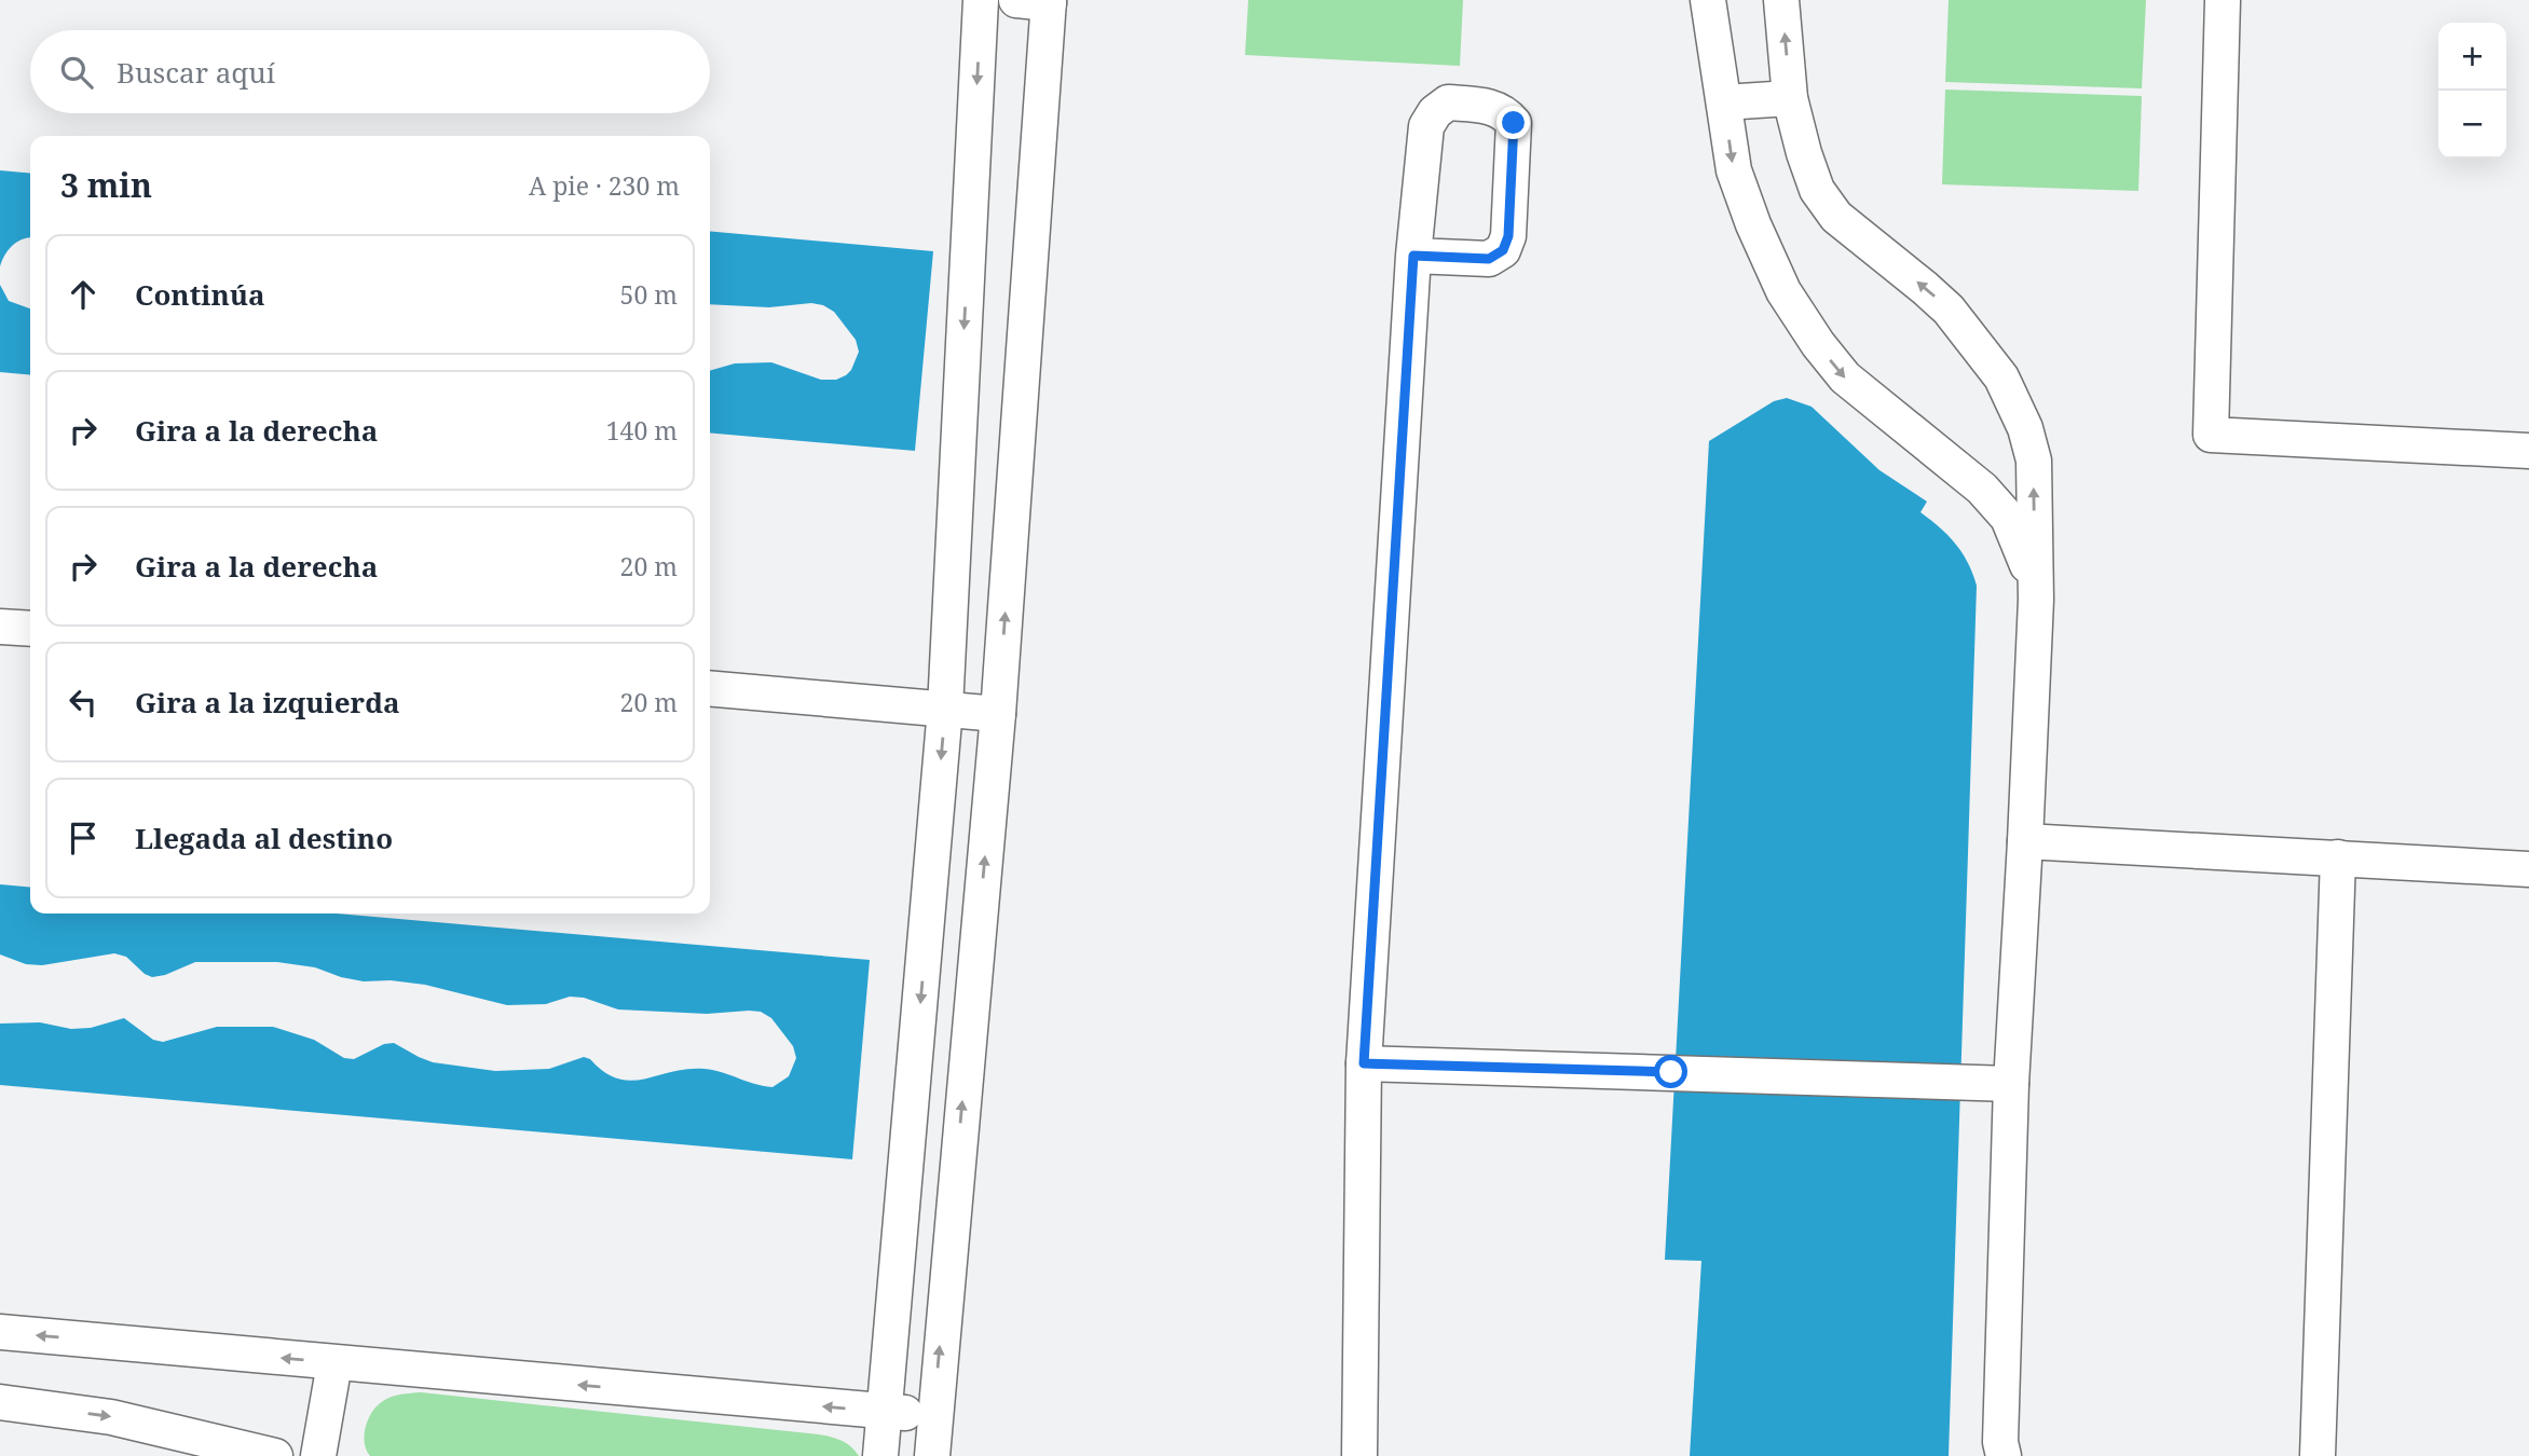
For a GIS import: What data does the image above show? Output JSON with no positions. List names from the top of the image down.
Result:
{
  "page": {
    "map_buttons": ["+", "−"],
    "search": "Buscar aquí",
    "heading": ["3 min", "A pie · 230 m"],
    "list": [
      ["Continúa", "50 m"],
      ["Gira a la derecha", "140 m"],
      ["Gira a la derecha", "20 m"],
      ["Gira a la izquierda", "20 m"],
      "Llegada al destino"
    ]
  }
}
